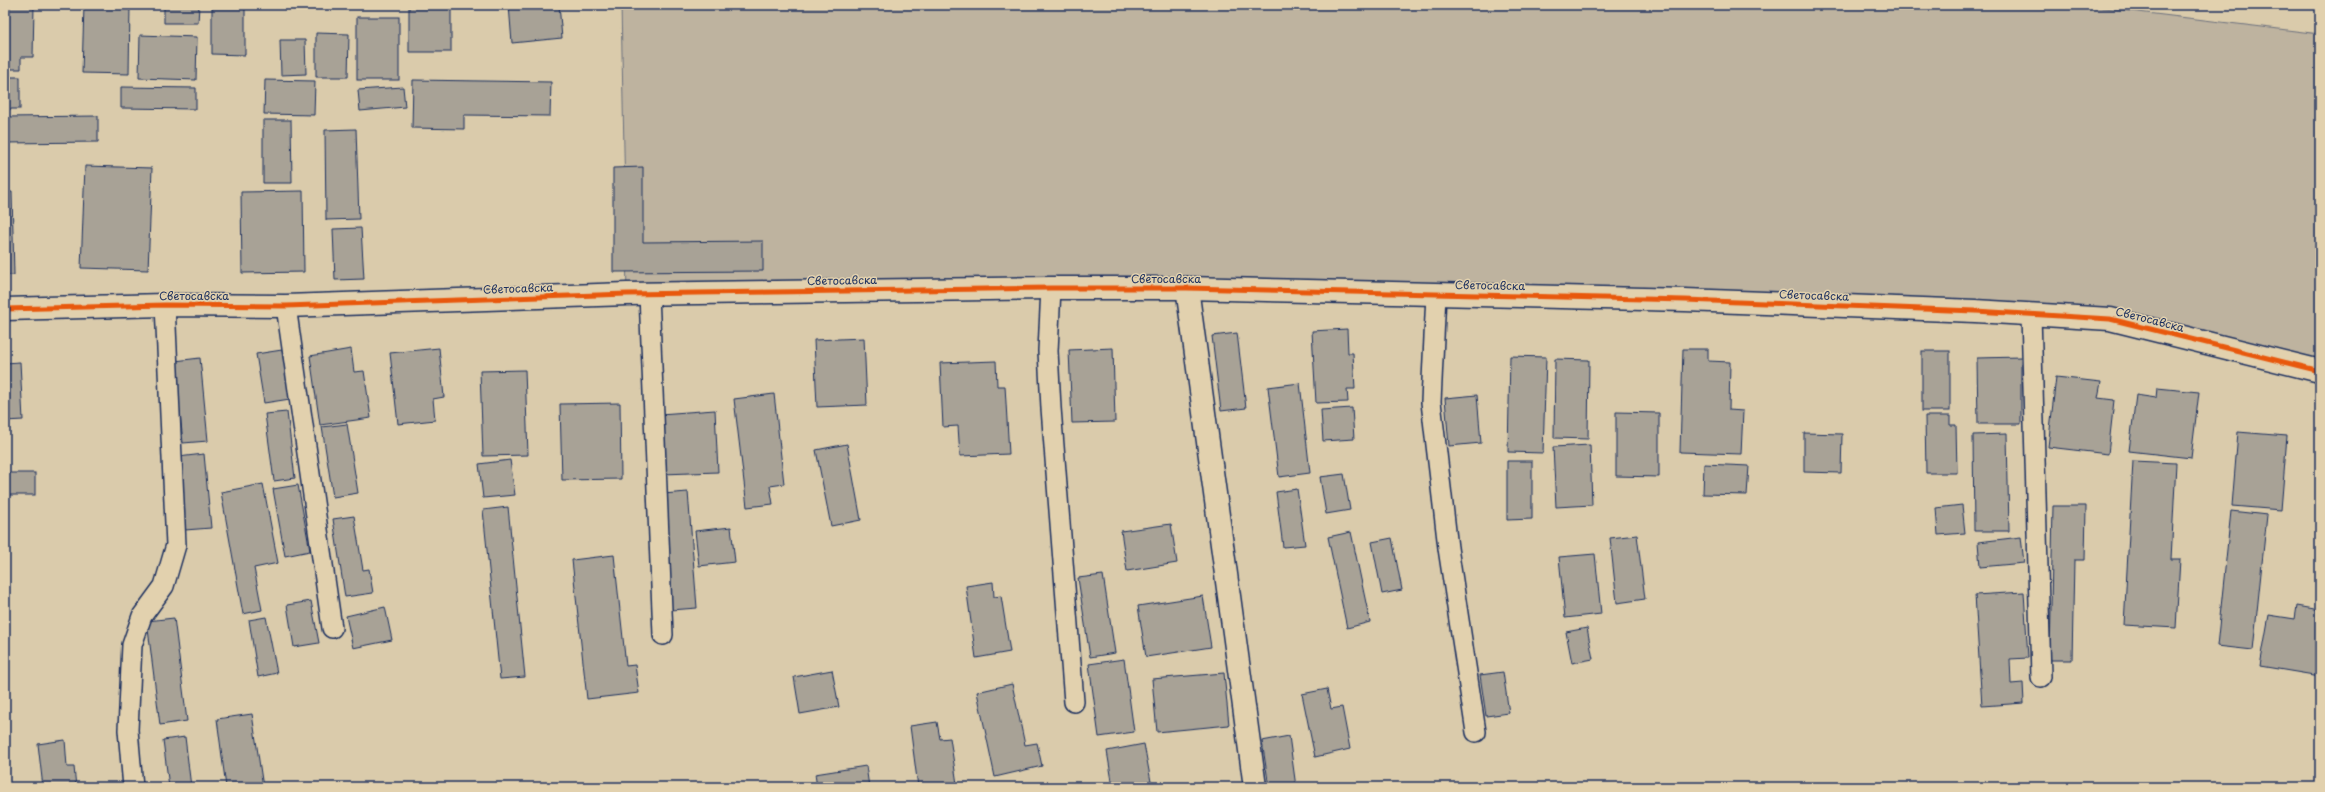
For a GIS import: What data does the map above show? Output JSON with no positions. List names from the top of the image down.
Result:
{
  "streets": {
    "street": ["Светосавска"]
  }
}
